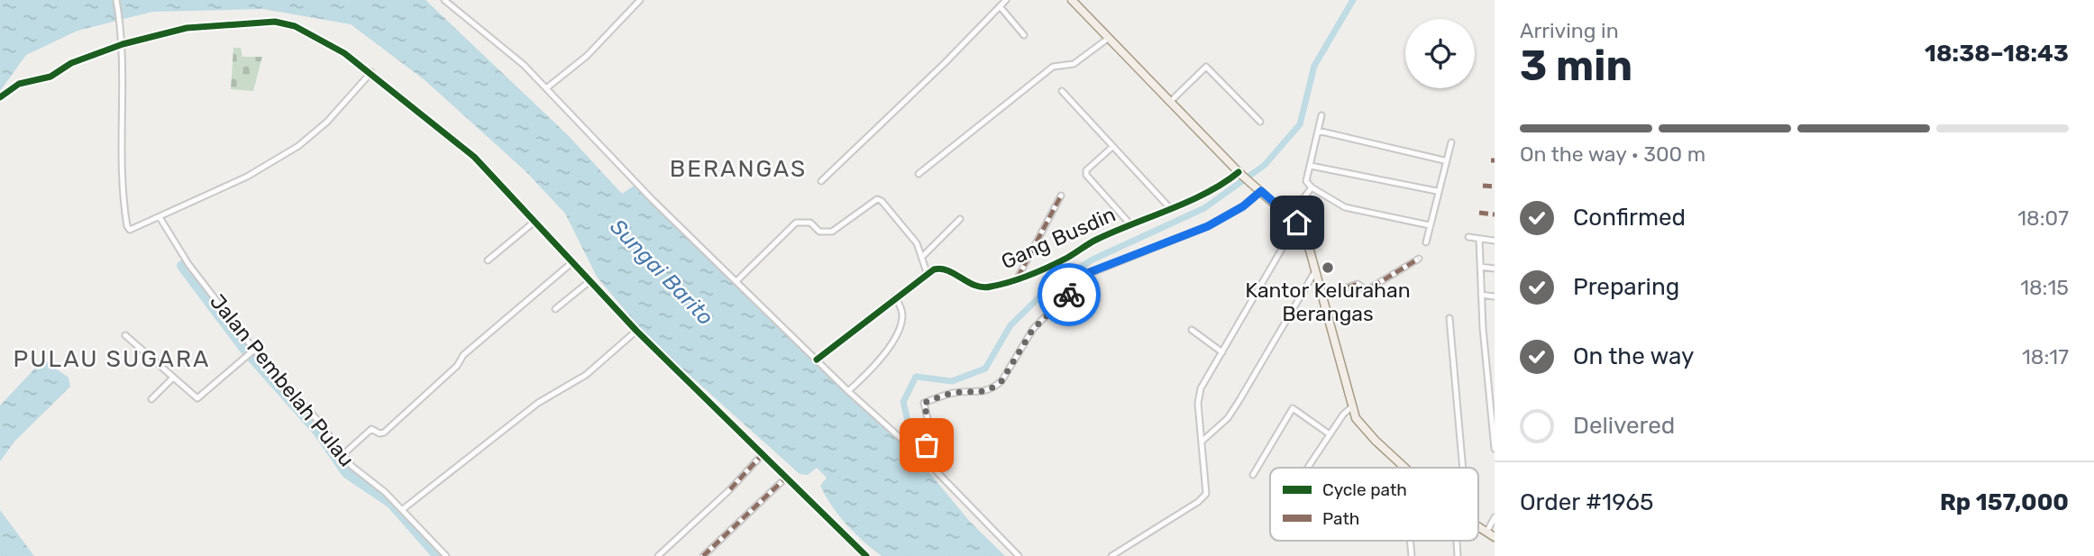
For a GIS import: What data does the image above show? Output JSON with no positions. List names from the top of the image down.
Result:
{
  "streets": {
    "street": ["Gang Busdin", "Jalan Pembelah Pulau"]
  },
  "districts": ["BERANGAS", "PULAU SUGARA"],
  "water": ["Sungai Barito"],
  "places": ["Kantor Kelurahan Berangas"],
  "legend": ["Cycle path", "Path"],
  "page": {
    "heading": ["3 min", "Arriving in", "18:38–18:43"],
    "panel": ["Order #1965", "Rp 157,000"],
    "bar": "On the way · 300 m",
    "list": [
      ["Confirmed", "18:07"],
      ["Preparing", "18:15"],
      ["On the way", "18:17"],
      "Delivered"
    ]
  }
}
